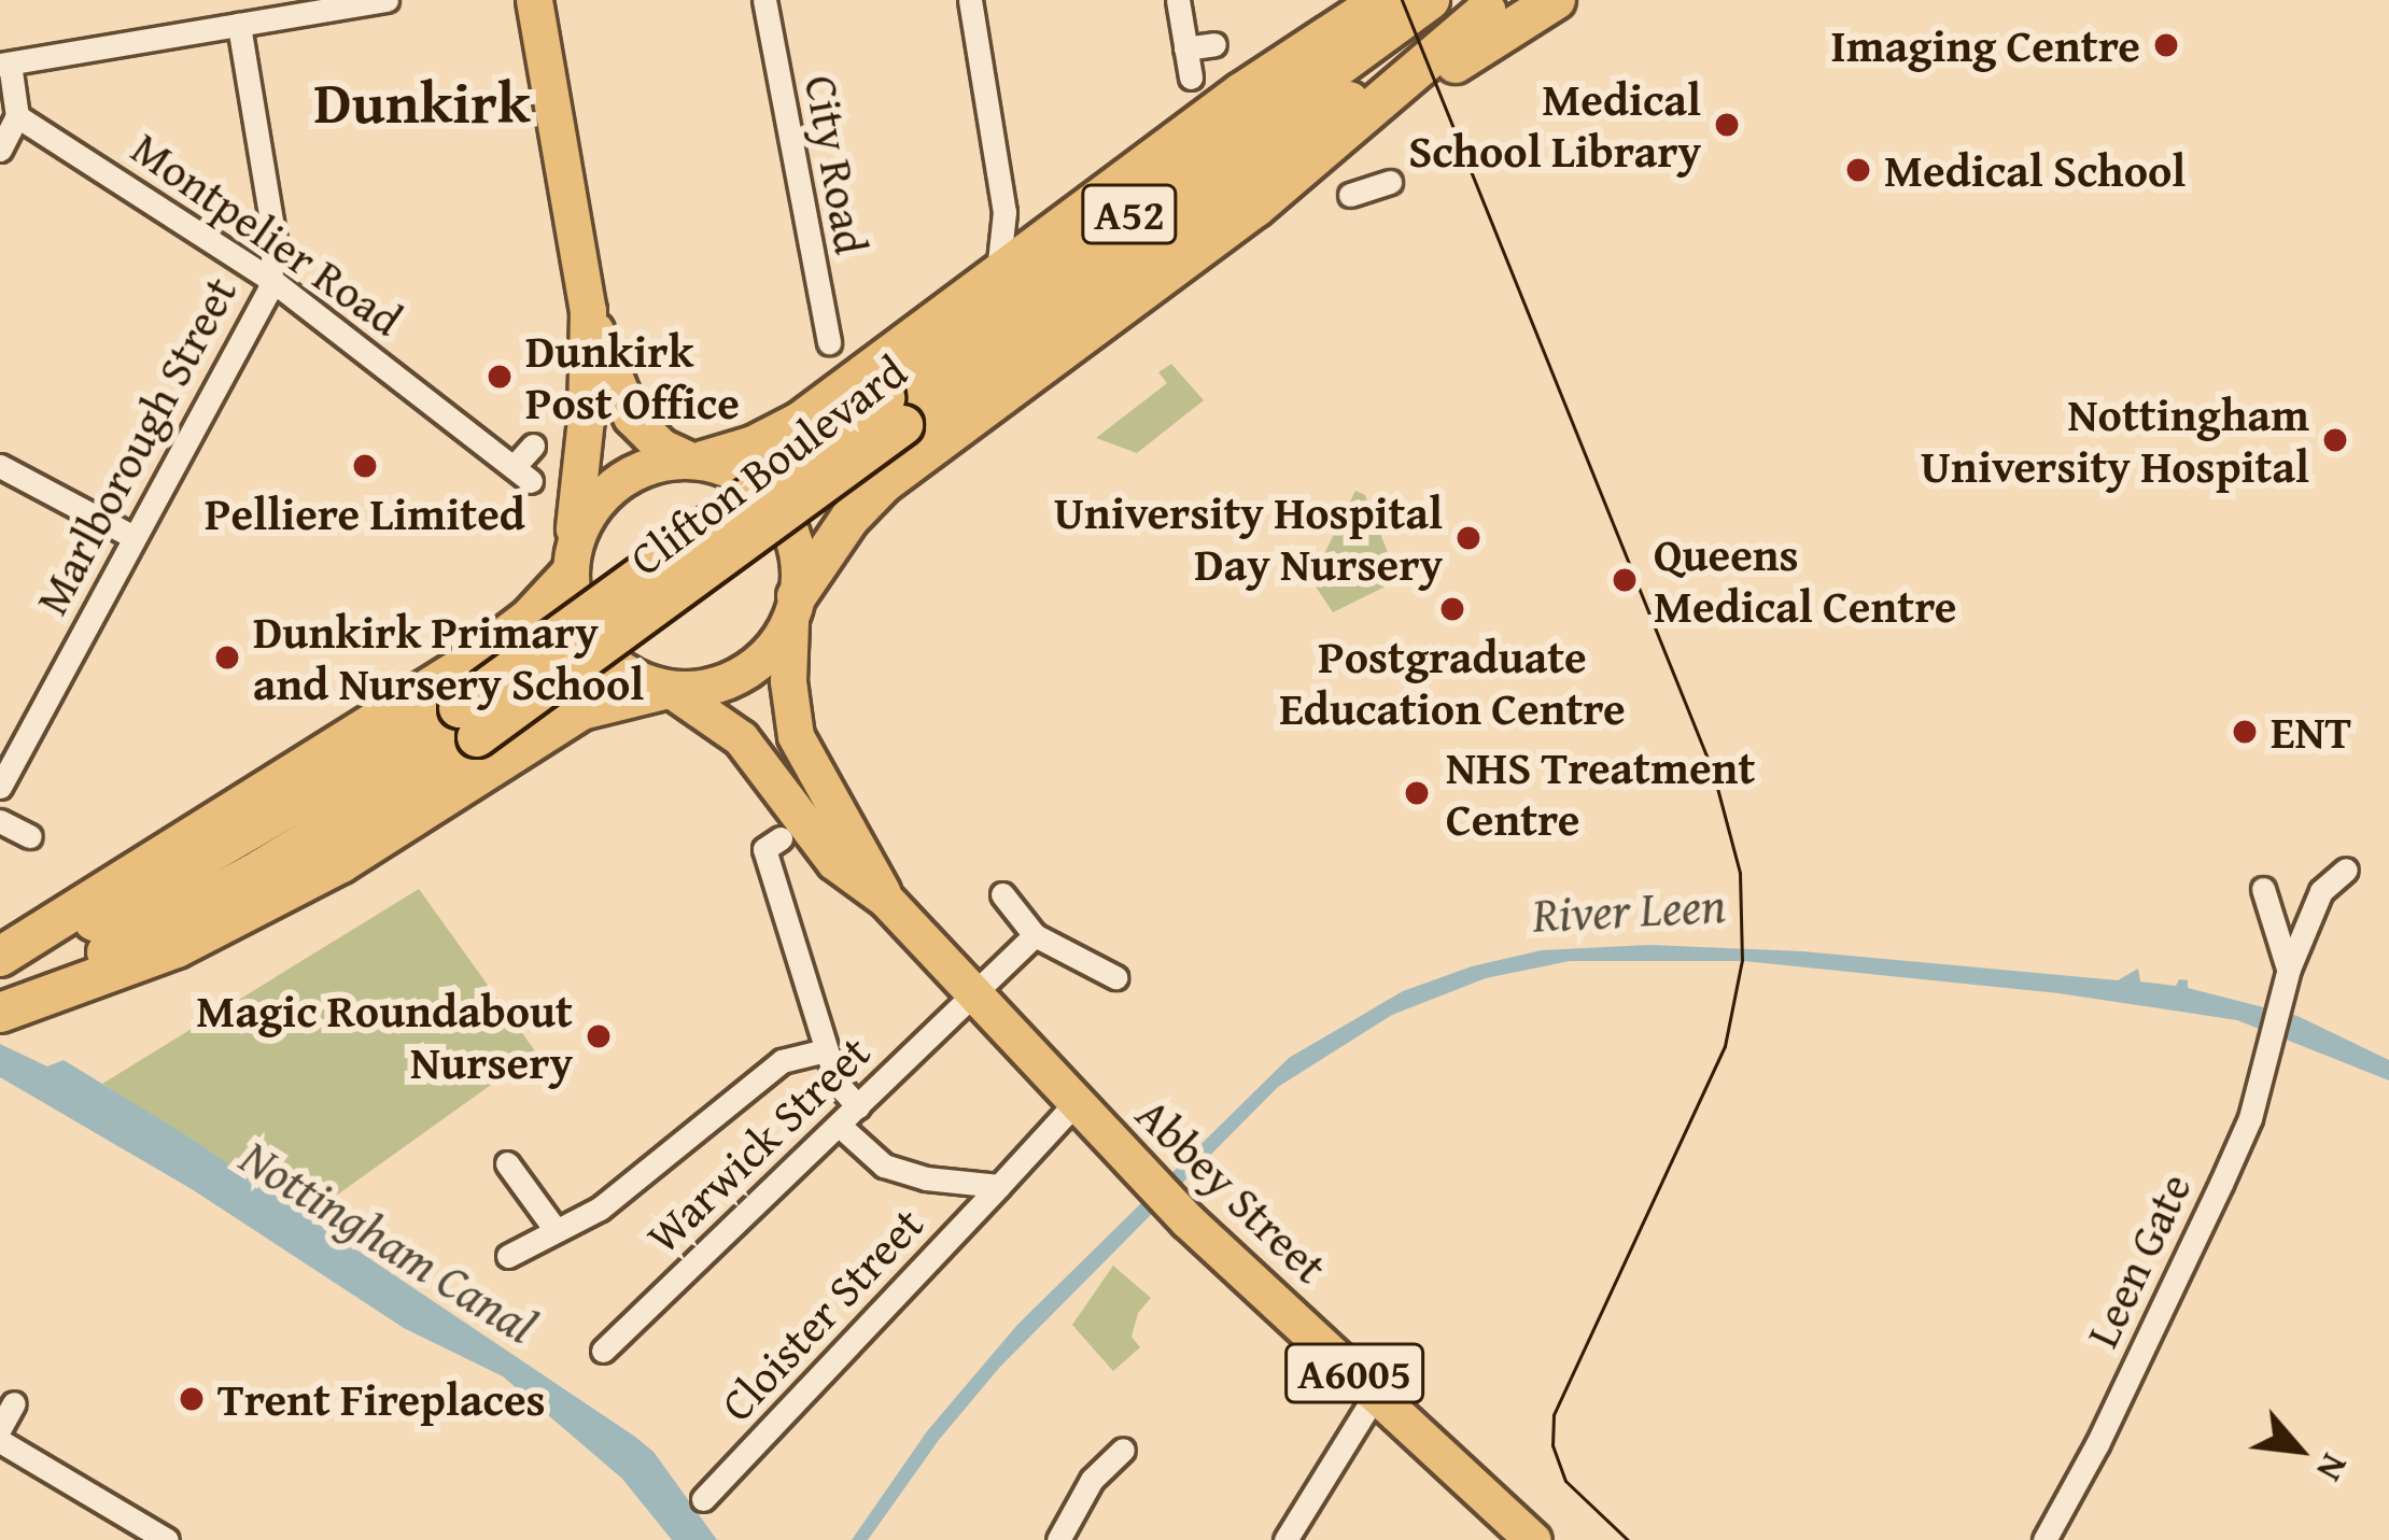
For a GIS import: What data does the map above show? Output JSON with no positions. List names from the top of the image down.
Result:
{
  "streets": {
    "highway": ["A52", "Clifton Boulevard"],
    "main road": ["Abbey Street", "A6005"],
    "street": [
      "City Road",
      "Montpelier Road",
      "Marlborough Street",
      "Warwick Street",
      "Leen Gate",
      "Cloister Street"
    ]
  },
  "crossings": [
    ["Montpelier Road", "Marlborough Street"],
    ["Warwick Street", "Abbey Street"],
    ["Abbey Street", "Cloister Street"]
  ],
  "districts": ["Dunkirk"],
  "water": ["River Leen", "Nottingham Canal"],
  "places": [
    "Imaging Centre",
    "Medical School Library",
    "Medical School",
    "Dunkirk Post Office",
    "Nottingham University Hospital",
    "Pelliere Limited",
    "University Hospital Day Nursery",
    "Queens Medical Centre",
    "Postgraduate Education Centre",
    "Dunkirk Primary and Nursery School",
    "ENT",
    "NHS Treatment Centre",
    "Magic Roundabout Nursery",
    "Trent Fireplaces"
  ],
  "north": "bottom right"
}
